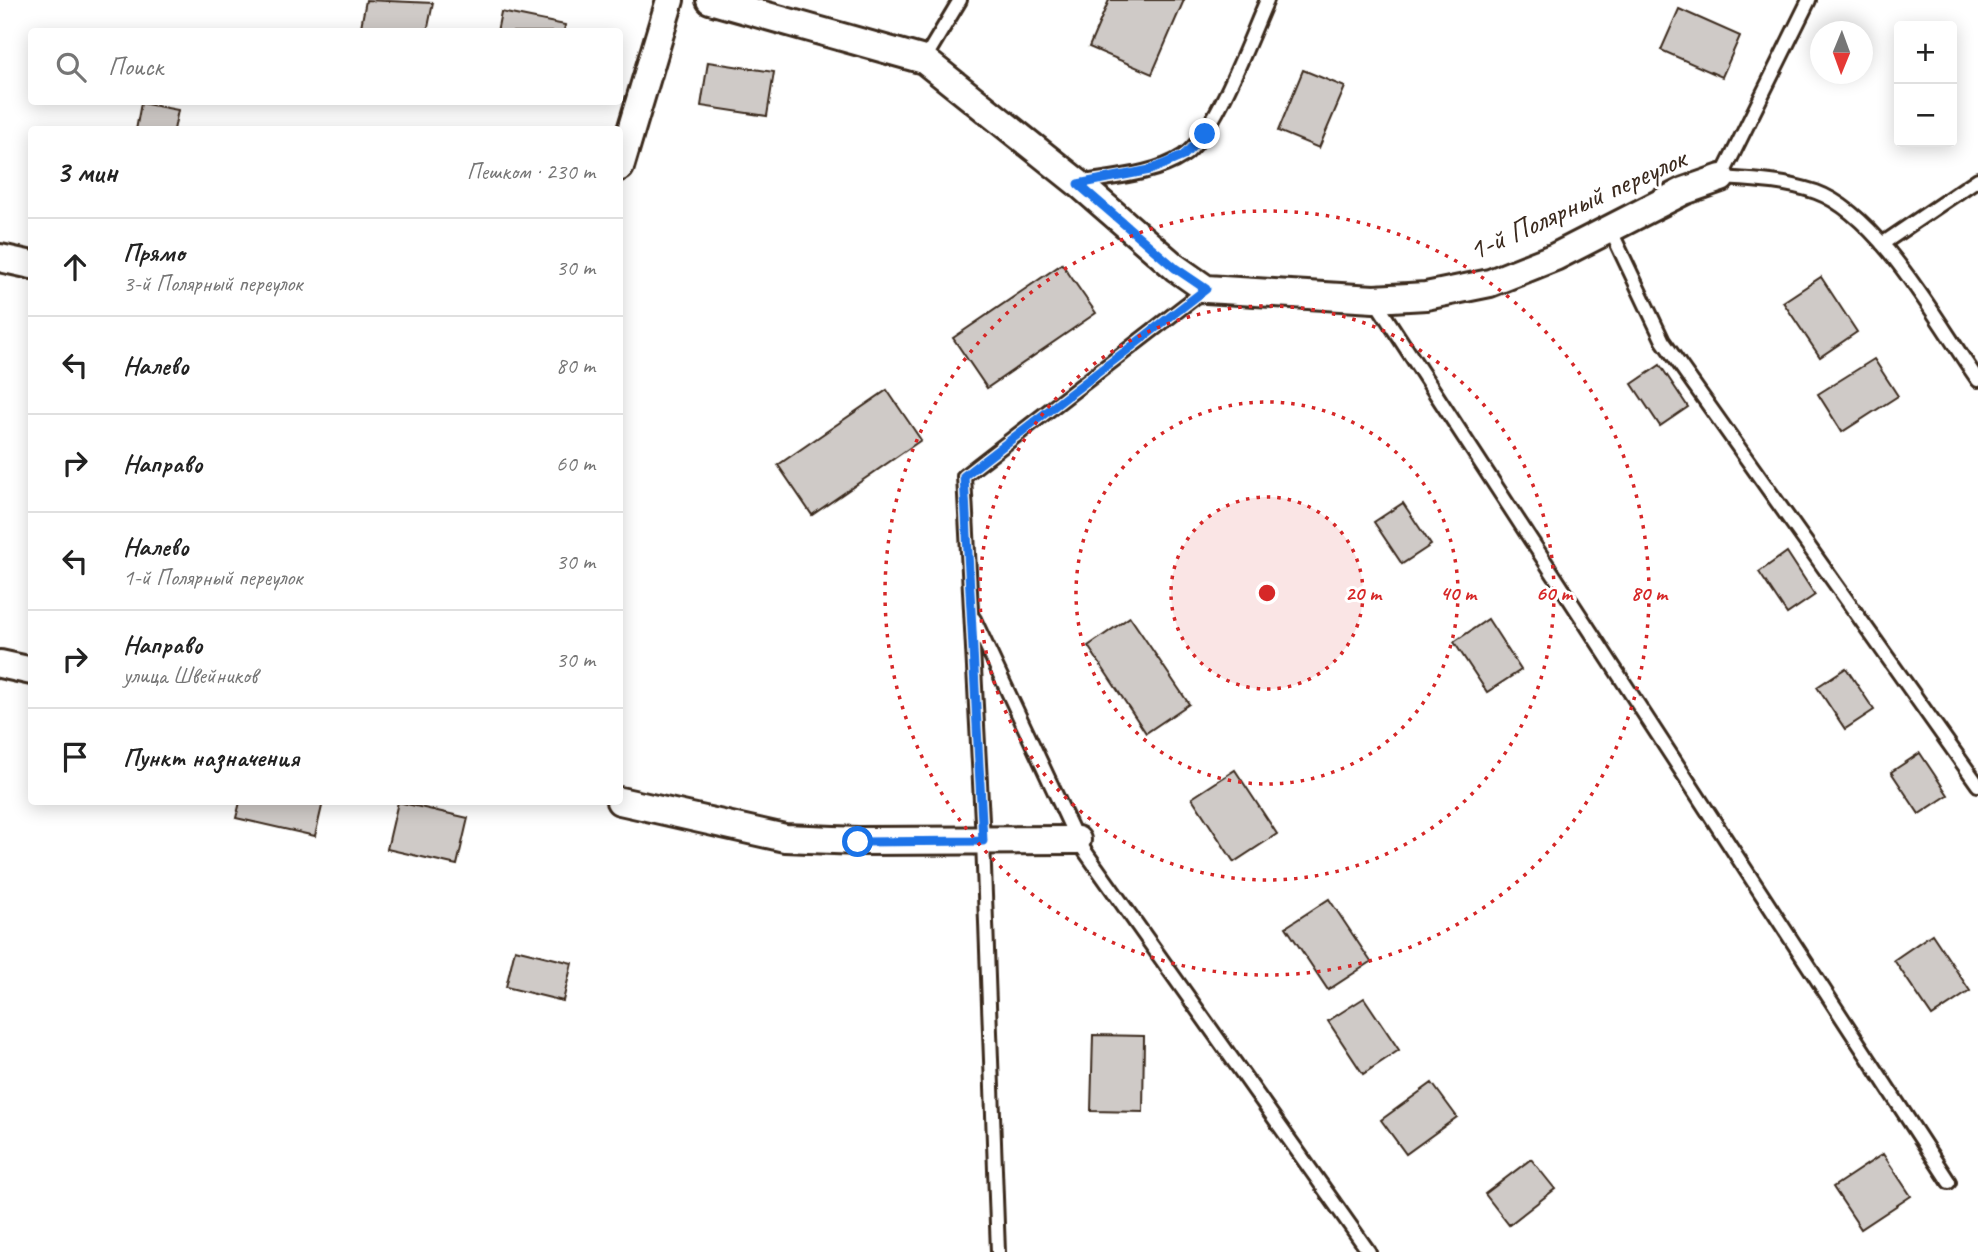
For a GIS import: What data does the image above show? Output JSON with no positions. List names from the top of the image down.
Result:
{
  "streets": {
    "street": ["1-й Полярный переулок"]
  },
  "north": "bottom",
  "page": {
    "map_buttons": ["+", "−"],
    "search": "Поиск",
    "heading": ["3 мин", "Пешком · 230 m"],
    "list": [
      ["Прямо", "3-й Полярный переулок", "30 m"],
      ["Налево", "80 m"],
      ["Направо", "60 m"],
      ["Налево", "1-й Полярный переулок", "30 m"],
      ["Направо", "улица Швейников", "30 m"],
      "Пункт назначения"
    ]
  },
  "rings": [
    "20 m",
    "40 m",
    "60 m",
    "80 m"
  ]
}
